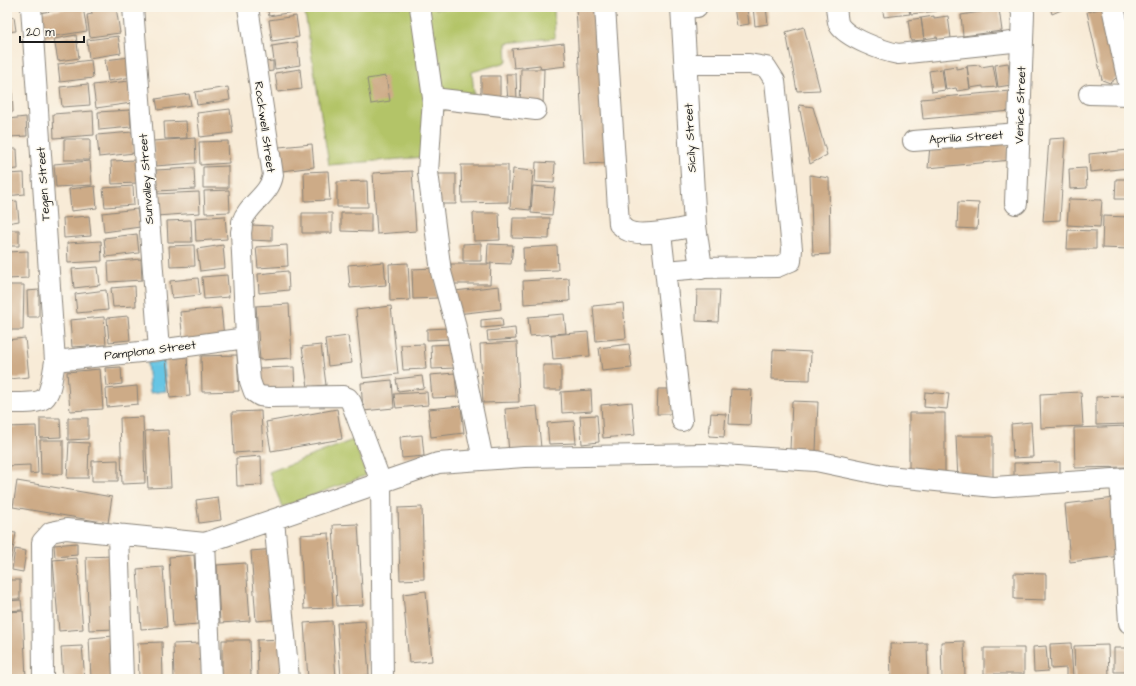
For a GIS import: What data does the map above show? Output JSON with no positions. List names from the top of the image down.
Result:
{
  "streets": {
    "street": [
      "Venice Street",
      "Rockwell Street",
      "Aprilia Street",
      "Sicily Street",
      "Sunvalley Street",
      "Tegen Street",
      "Pamplona Street"
    ]
  },
  "crossings": [
    ["Venice Street", "Aprilia Street"],
    ["Rockwell Street", "Pamplona Street"],
    ["Sunvalley Street", "Pamplona Street"],
    ["Tegen Street", "Pamplona Street"]
  ],
  "scale_bar": "20 m"
}
